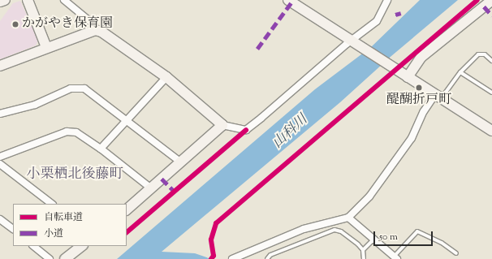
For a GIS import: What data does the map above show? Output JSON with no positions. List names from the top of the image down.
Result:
{
  "districts": ["小栗栖北後藤町"],
  "water": ["山科川"],
  "places": ["かがやき保育園", "醍醐折戸町"],
  "legend": ["自転車道", "小道"],
  "scale_bar": "50 m"
}
